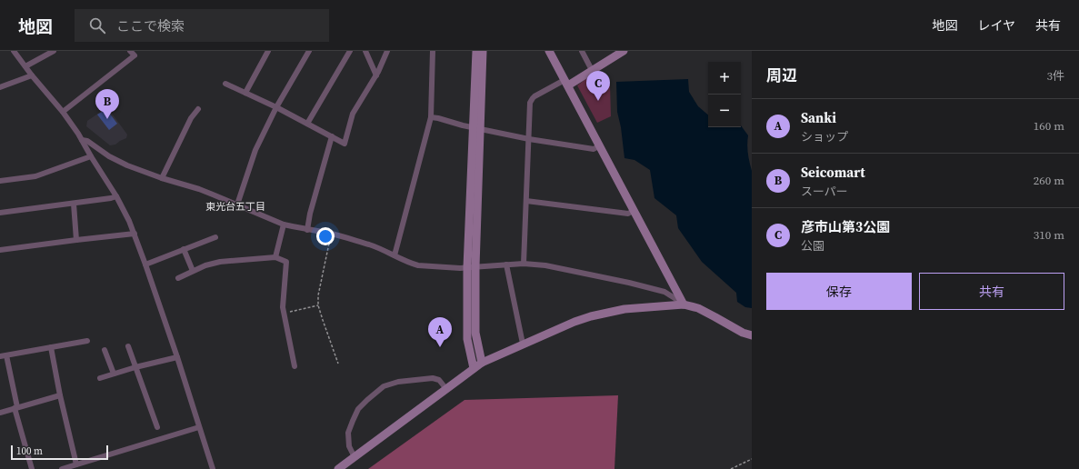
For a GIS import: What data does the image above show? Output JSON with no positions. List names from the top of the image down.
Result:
{
  "districts": ["東光台五丁目"],
  "scale_bar": "100 m",
  "page": {
    "header": "地図",
    "search": "ここで検索",
    "nav": ["地図", "レイヤ", "共有"],
    "heading": ["周辺", "3件"],
    "map_buttons": ["+", "−"],
    "pins": ["C", "B", "A"],
    "list": [
      {
        "mark": "A",
        "name": "Sanki",
        "note": "ショップ",
        "value": "160 m"
      },
      {
        "mark": "B",
        "name": "Seicomart",
        "note": "スーパー",
        "value": "260 m"
      },
      {
        "mark": "C",
        "name": "彦市山第3公園",
        "note": "公園",
        "value": "310 m"
      }
    ],
    "buttons": ["保存", "共有"],
    "scale": "100 m"
  }
}
